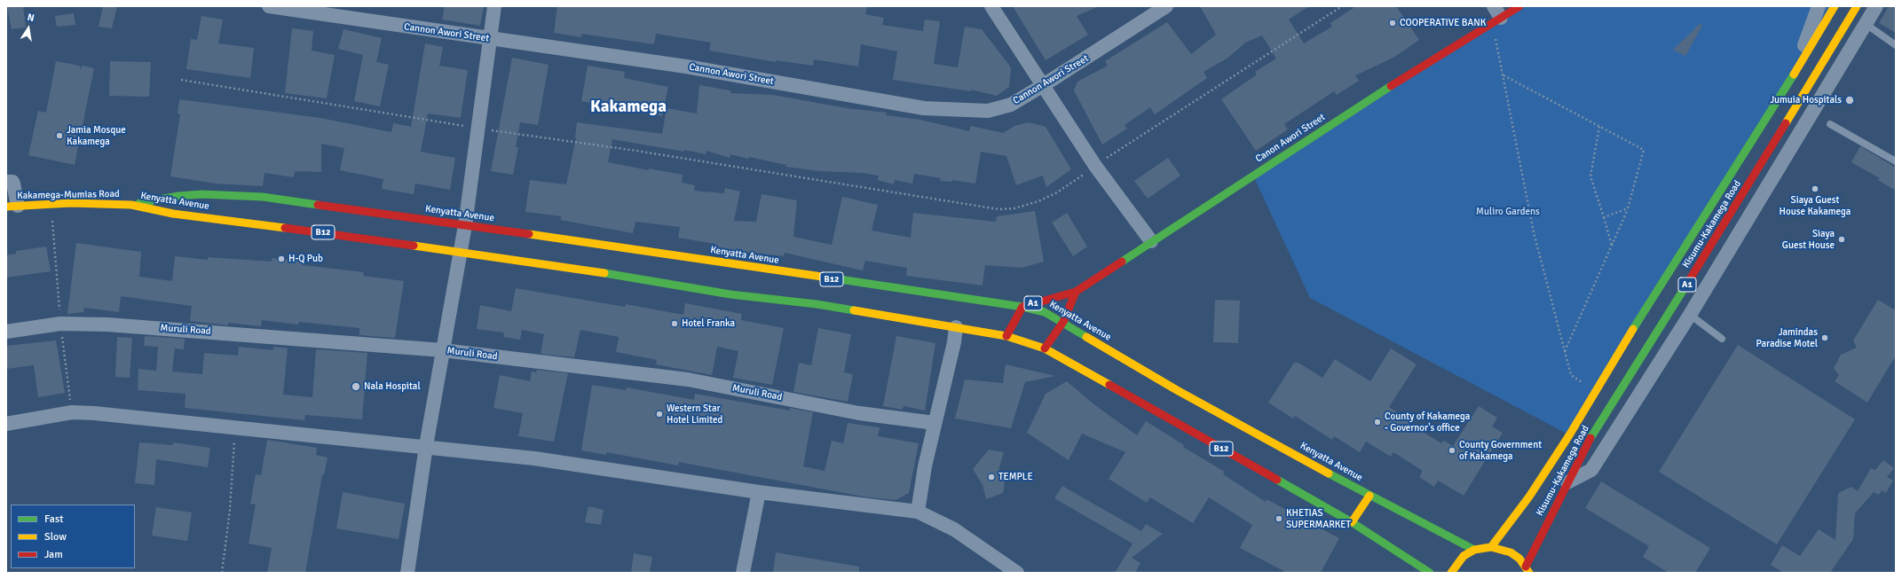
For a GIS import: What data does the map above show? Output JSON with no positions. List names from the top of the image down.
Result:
{
  "streets": {
    "main road": [
      "Canon Awori Street",
      "Kakamega-Mumias Road",
      "Kenyatta Avenue",
      "Kisumu-Kakamega Road",
      "B12",
      "A1"
    ],
    "street": ["Cannon Awori Street", "Muruli Road"]
  },
  "crossings": [
    ["Canon Awori Street", "Kenyatta Avenue"],
    ["Canon Awori Street", "A1"],
    ["Kakamega-Mumias Road", "Kenyatta Avenue"],
    ["Kenyatta Avenue", "A1"]
  ],
  "districts": ["Kakamega"],
  "parks": ["Muliro Gardens"],
  "places": [
    "COOPERATIVE BANK",
    "Jumuia Hospitals",
    "Jamia Mosque Kakamega",
    "Siaya Guest House Kakamega",
    "Siaya Guest House",
    "H-Q Pub",
    "Hotel Franka",
    "Jamindas Paradise Motel",
    "Nala Hospital",
    "Western Star Hotel Limited",
    "County of Kakamega - Governor's office",
    "County Government of Kakamega",
    "TEMPLE",
    "KHETIAS SUPERMARKET"
  ],
  "legend": ["Fast", "Slow", "Jam"],
  "north": "top"
}
